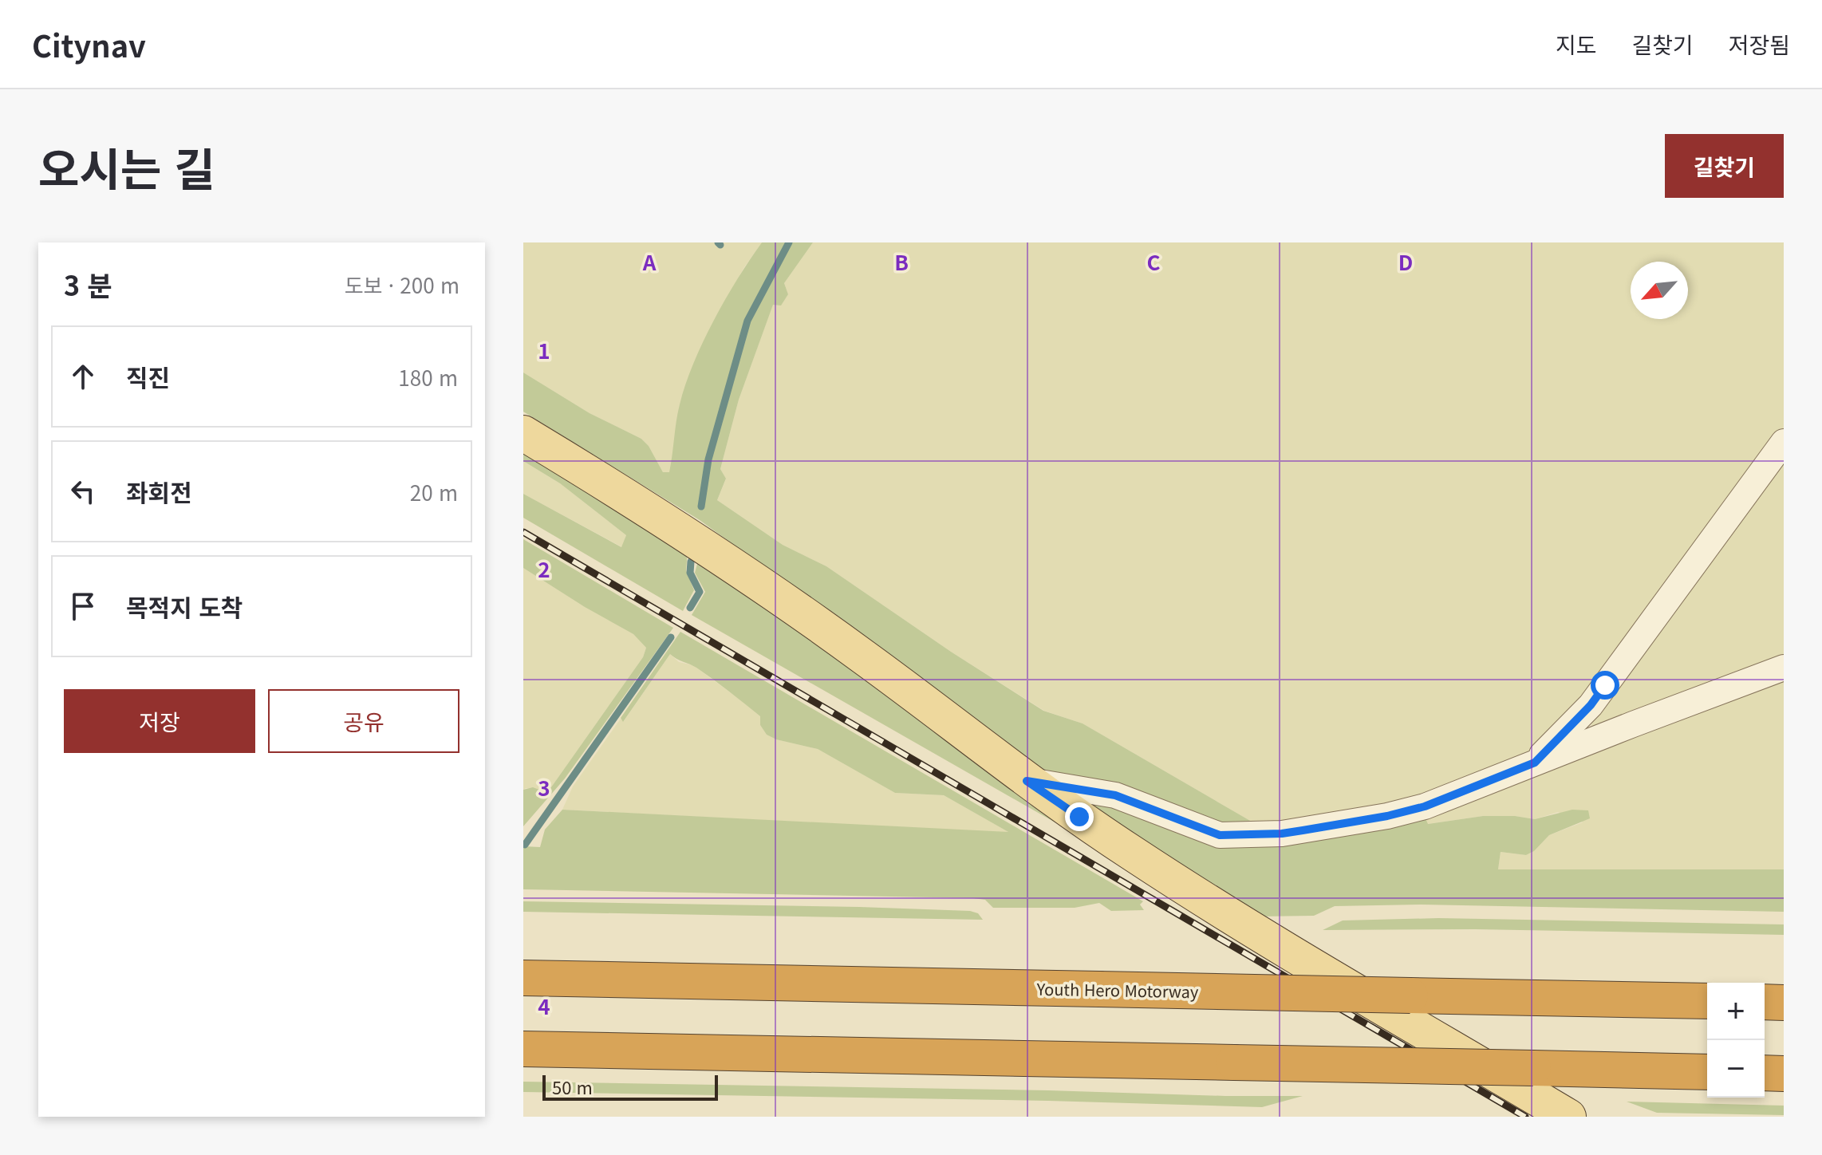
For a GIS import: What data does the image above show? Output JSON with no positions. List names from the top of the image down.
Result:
{
  "streets": {
    "highway": ["Youth Hero Motorway"]
  },
  "scale_bar": "50 m",
  "north": "bottom left",
  "page": {
    "header": "Citynav",
    "nav": ["지도", "길찾기", "저장됨"],
    "title": "오시는 길",
    "buttons": [
      "길찾기",
      ["저장", "공유"]
    ],
    "heading": ["3 분", "도보 · 200 m"],
    "list": [
      ["직진", "180 m"],
      ["좌회전", "20 m"],
      "목적지 도착"
    ],
    "map_buttons": ["+", "−"],
    "scale": "50 m"
  },
  "grid": {
    "columns": [
      "A",
      "B",
      "C",
      "D"
    ],
    "rows": [
      "1",
      "2",
      "3",
      "4"
    ]
  }
}
